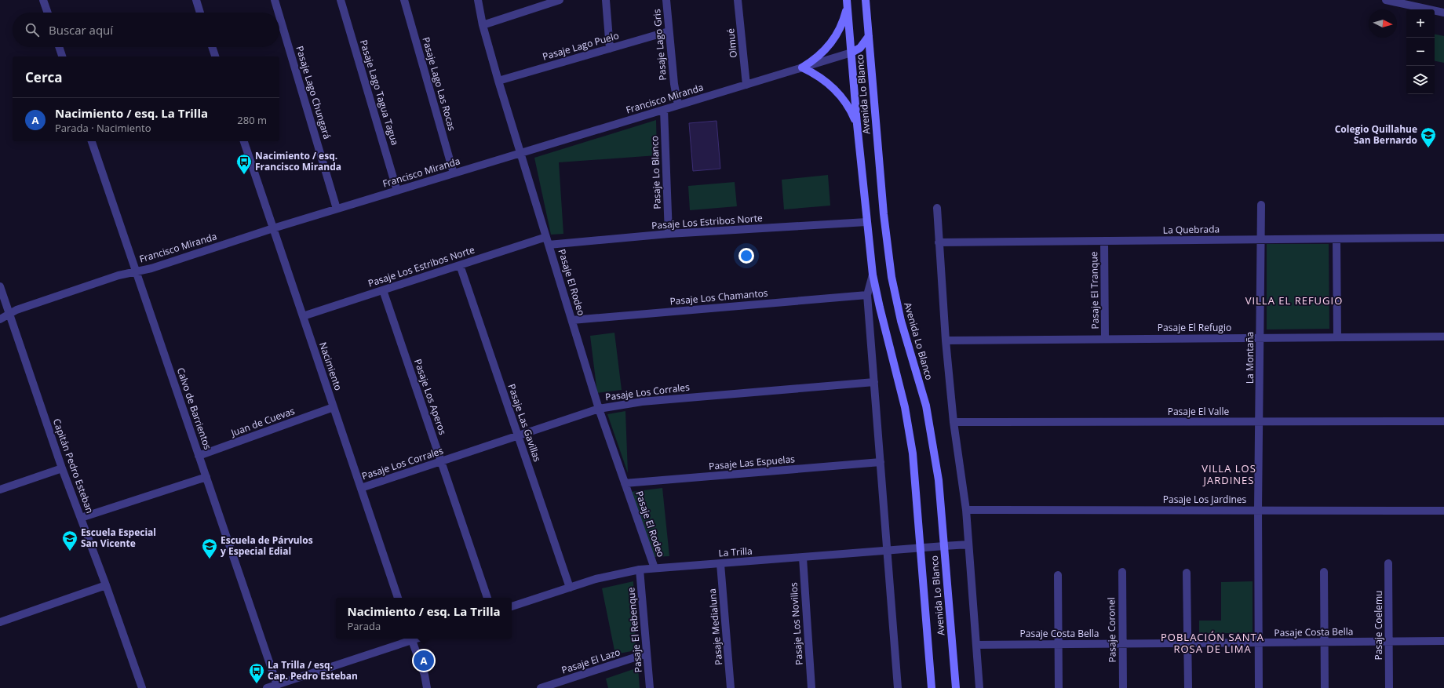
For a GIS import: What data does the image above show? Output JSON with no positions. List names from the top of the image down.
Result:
{
  "streets": {
    "main road": ["Avenida Lo Blanco"],
    "street": [
      "Olmué",
      "Pasaje Lago Gris",
      "Pasaje Lago Puelo",
      "Pasaje Lago Las Rocas",
      "Pasaje Lago Chungará",
      "Pasaje Lago Tagua Tagua",
      "Francisco Miranda",
      "Pasaje Lo Blanco",
      "Pasaje Los Estribos Norte",
      "La Quebrada",
      "Pasaje El Rodeo",
      "Pasaje El Tranque",
      "Pasaje Los Chamantos",
      "Pasaje El Refugio",
      "La Montaña",
      "Nacimiento",
      "Pasaje Los Corrales",
      "Pasaje Los Aperos",
      "Calvo de Barrientos",
      "Pasaje El Valle",
      "Juan de Cuevas",
      "Pasaje Las Gavillas",
      "Pasaje Las Espuelas",
      "Capitán Pedro Esteban",
      "Pasaje Los Jardines",
      "La Trilla",
      "Pasaje Los Novillos",
      "Pasaje Coelemu",
      "Pasaje Medialuna",
      "Pasaje El Rebenque",
      "Pasaje Coronel",
      "Pasaje Costa Bella",
      "Pasaje El Lazo"
    ]
  },
  "crossings": [
    ["Olmué", "Francisco Miranda"],
    ["Pasaje Lago Gris", "Pasaje Lago Puelo"],
    ["Pasaje Lago Gris", "Francisco Miranda"],
    ["Pasaje Lago Puelo", "Pasaje El Rodeo"],
    ["Pasaje Lago Las Rocas", "Francisco Miranda"],
    ["Pasaje Lago Chungará", "Francisco Miranda"],
    ["Pasaje Lago Tagua Tagua", "Francisco Miranda"],
    ["Avenida Lo Blanco", "Francisco Miranda"],
    ["Avenida Lo Blanco", "Pasaje Los Estribos Norte"],
    ["Avenida Lo Blanco", "Pasaje Los Chamantos"],
    ["Avenida Lo Blanco", "Pasaje Los Corrales"],
    ["Avenida Lo Blanco", "Pasaje Las Espuelas"],
    ["Avenida Lo Blanco", "La Trilla"],
    ["Francisco Miranda", "Pasaje Lo Blanco"],
    ["Francisco Miranda", "Pasaje El Rodeo"],
    ["Francisco Miranda", "Nacimiento"],
    ["Francisco Miranda", "Calvo de Barrientos"],
    ["Francisco Miranda", "Capitán Pedro Esteban"],
    ["Pasaje Lo Blanco", "Pasaje Los Estribos Norte"],
    ["Pasaje Los Estribos Norte", "Pasaje El Rodeo"],
    ["Pasaje Los Estribos Norte", "Nacimiento"],
    ["Pasaje Los Estribos Norte", "Pasaje Los Aperos"],
    ["Pasaje Los Estribos Norte", "Pasaje Las Gavillas"],
    ["La Quebrada", "Pasaje El Tranque"],
    ["La Quebrada", "La Montaña"],
    ["Pasaje El Rodeo", "Pasaje Los Chamantos"],
    ["Pasaje El Rodeo", "Pasaje Los Corrales"],
    ["Pasaje El Rodeo", "Pasaje Las Espuelas"],
    ["Pasaje El Rodeo", "La Trilla"],
    ["Pasaje El Tranque", "Pasaje El Refugio"],
    ["Pasaje El Refugio", "La Montaña"],
    ["La Montaña", "Pasaje El Valle"],
    ["La Montaña", "Pasaje Los Jardines"],
    ["La Montaña", "Pasaje Costa Bella"],
    ["Nacimiento", "Pasaje Los Corrales"],
    ["Nacimiento", "Juan de Cuevas"],
    ["Pasaje Los Corrales", "Pasaje Los Aperos"],
    ["Pasaje Los Corrales", "Pasaje Las Gavillas"],
    ["Calvo de Barrientos", "Juan de Cuevas"],
    ["Pasaje Las Gavillas", "La Trilla"],
    ["La Trilla", "Pasaje Los Novillos"],
    ["La Trilla", "Pasaje Medialuna"],
    ["La Trilla", "Pasaje El Rebenque"],
    ["Pasaje Coelemu", "Pasaje Costa Bella"],
    ["Pasaje El Rebenque", "Pasaje El Lazo"],
    ["Pasaje Coronel", "Pasaje Costa Bella"]
  ],
  "districts": ["VILLA EL REFUGIO", "VILLA LOS JARDINES", "POBLACIÓN SANTA ROSA DE LIMA"],
  "places": {
    "school or university": ["Colegio Quillahue San Bernardo", "Escuela Especial San Vicente", "Escuela de Párvulos y Especial Edial"],
    "bus stop": ["Nacimiento / esq. Francisco Miranda", "La Trilla / esq. Cap. Pedro Esteban"]
  },
  "north": "right",
  "page": {
    "map_buttons": ["+", "−"],
    "search": "Buscar aquí",
    "heading": "Cerca",
    "list": [
      {
        "mark": "A",
        "name": "Nacimiento / esq. La Trilla",
        "note": "Parada · Nacimiento",
        "value": "280 m"
      }
    ],
    "popup": ["Nacimiento / esq. La Trilla", "Parada"],
    "pins": "A"
  }
}
